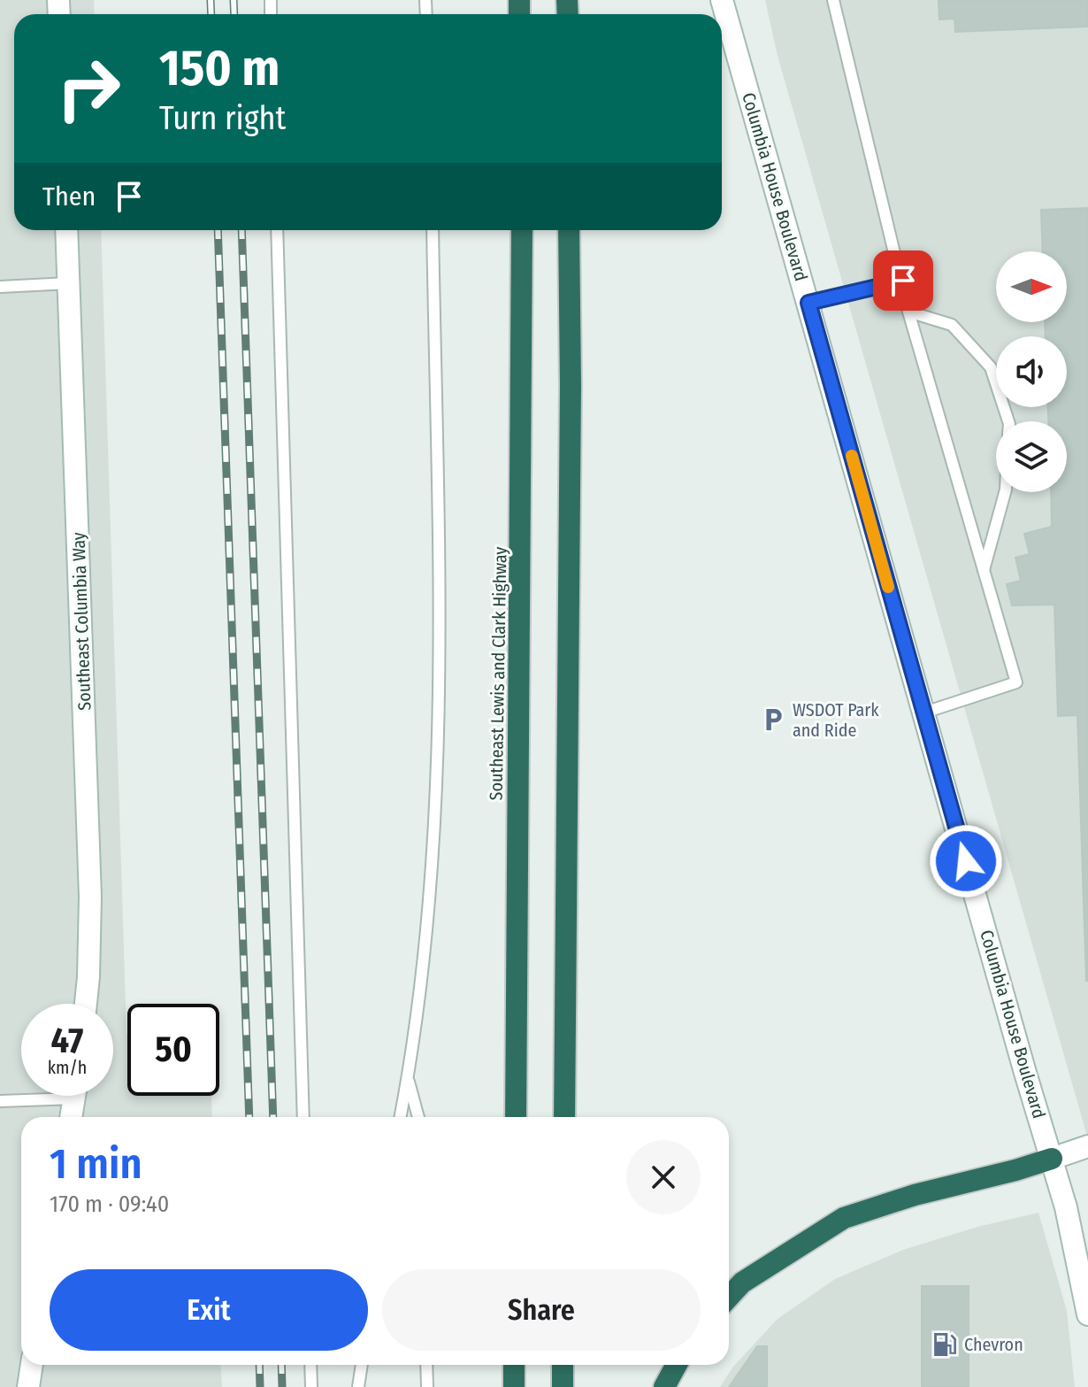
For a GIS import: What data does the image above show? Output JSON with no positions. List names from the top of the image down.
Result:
{
  "streets": {
    "highway": ["Southeast Lewis and Clark Highway"],
    "main road": ["Columbia House Boulevard", "Southeast Columbia Way"]
  },
  "places": {
    "parking": ["WSDOT Park and Ride"],
    "fuel station": ["Chevron"]
  },
  "north": "right",
  "page": {
    "turn": ["150 m", "Turn right"],
    "then": "Then",
    "speed": "47 km/h",
    "limit": "50",
    "heading": ["1 min", "170 m · 09:40"],
    "buttons": ["Exit", "Share"]
  }
}
